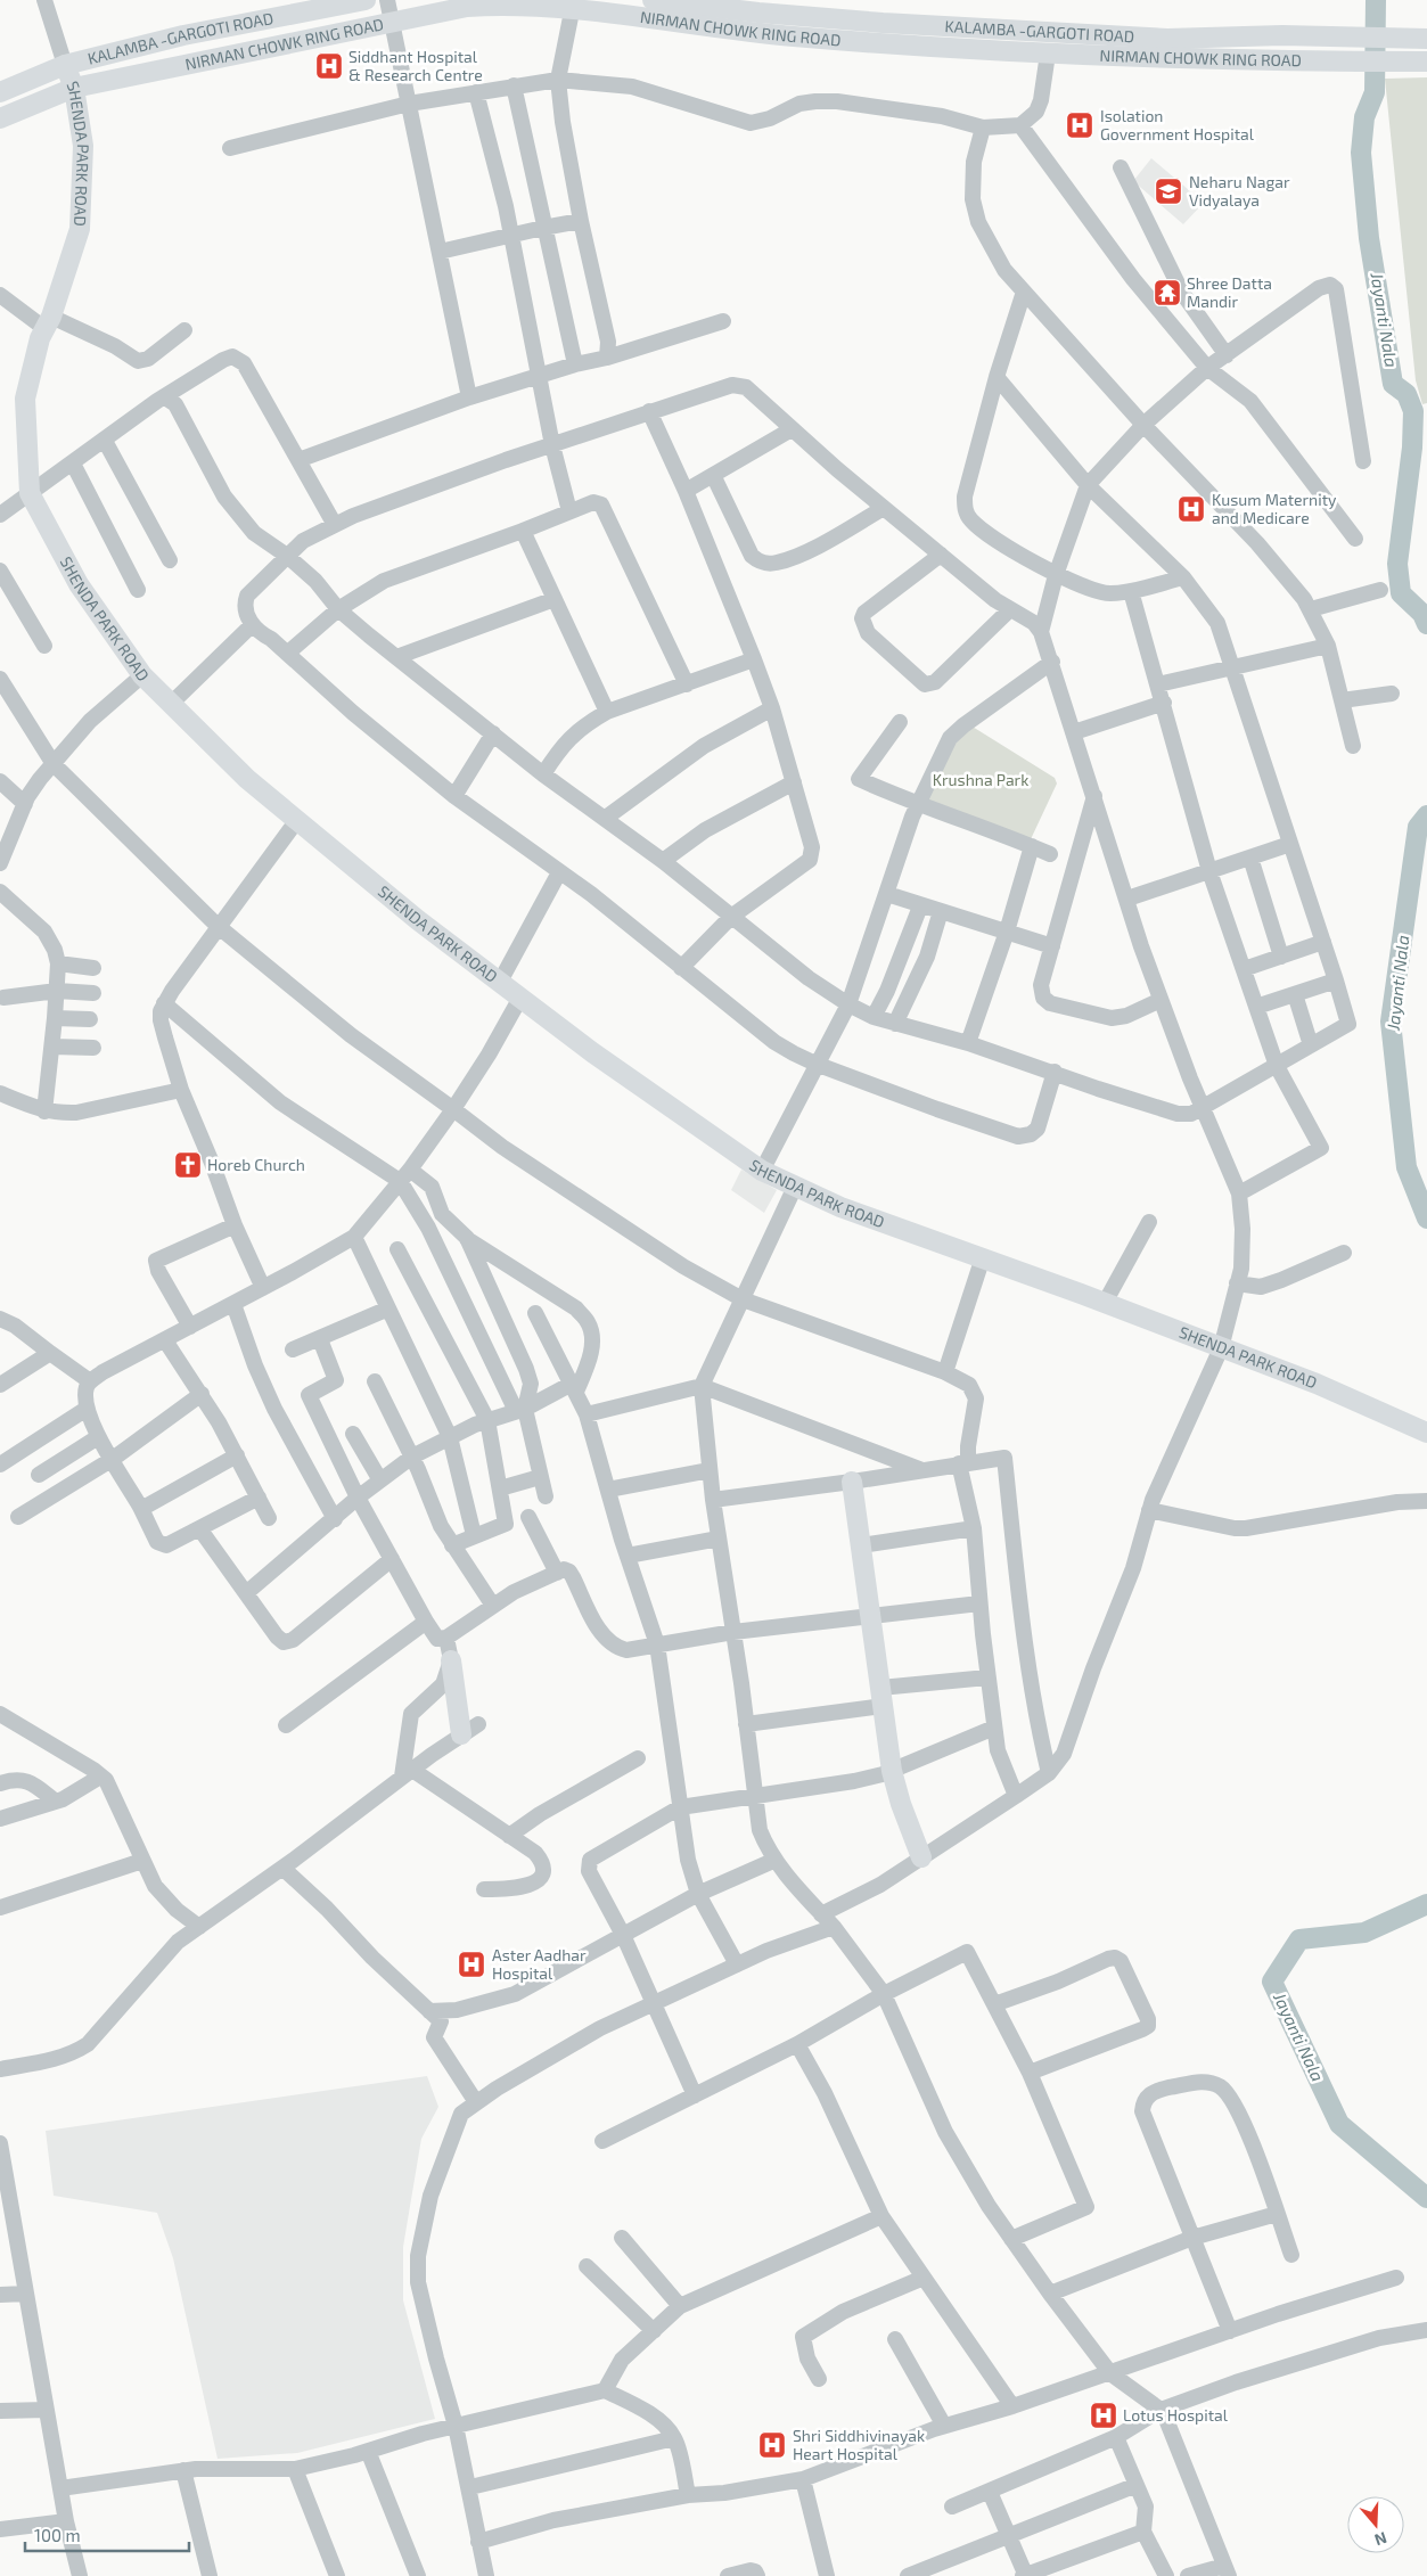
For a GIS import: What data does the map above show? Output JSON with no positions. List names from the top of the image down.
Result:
{
  "streets": {
    "main road": ["NIRMAN CHOWK RING ROAD", "KALAMBA -GARGOTI ROAD", "SHENDA PARK ROAD"]
  },
  "crossings": [
    ["NIRMAN CHOWK RING ROAD", "SHENDA PARK ROAD"],
    ["KALAMBA -GARGOTI ROAD", "SHENDA PARK ROAD"]
  ],
  "water": ["Jayanti Nala"],
  "parks": ["Krushna Park"],
  "places": {
    "hospital": [
      "Siddhant Hospital & Research Centre",
      "Isolation Government Hospital",
      "Kusum Maternity and Medicare",
      "Aster Aadhar Hospital",
      "Lotus Hospital",
      "Shri Siddhivinayak Heart Hospital"
    ],
    "school or university": ["Neharu Nagar Vidyalaya"],
    "temple": ["Shree Datta Mandir"],
    "church": ["Horeb Church"]
  },
  "scale_bar": "100 m",
  "north": "bottom"
}
